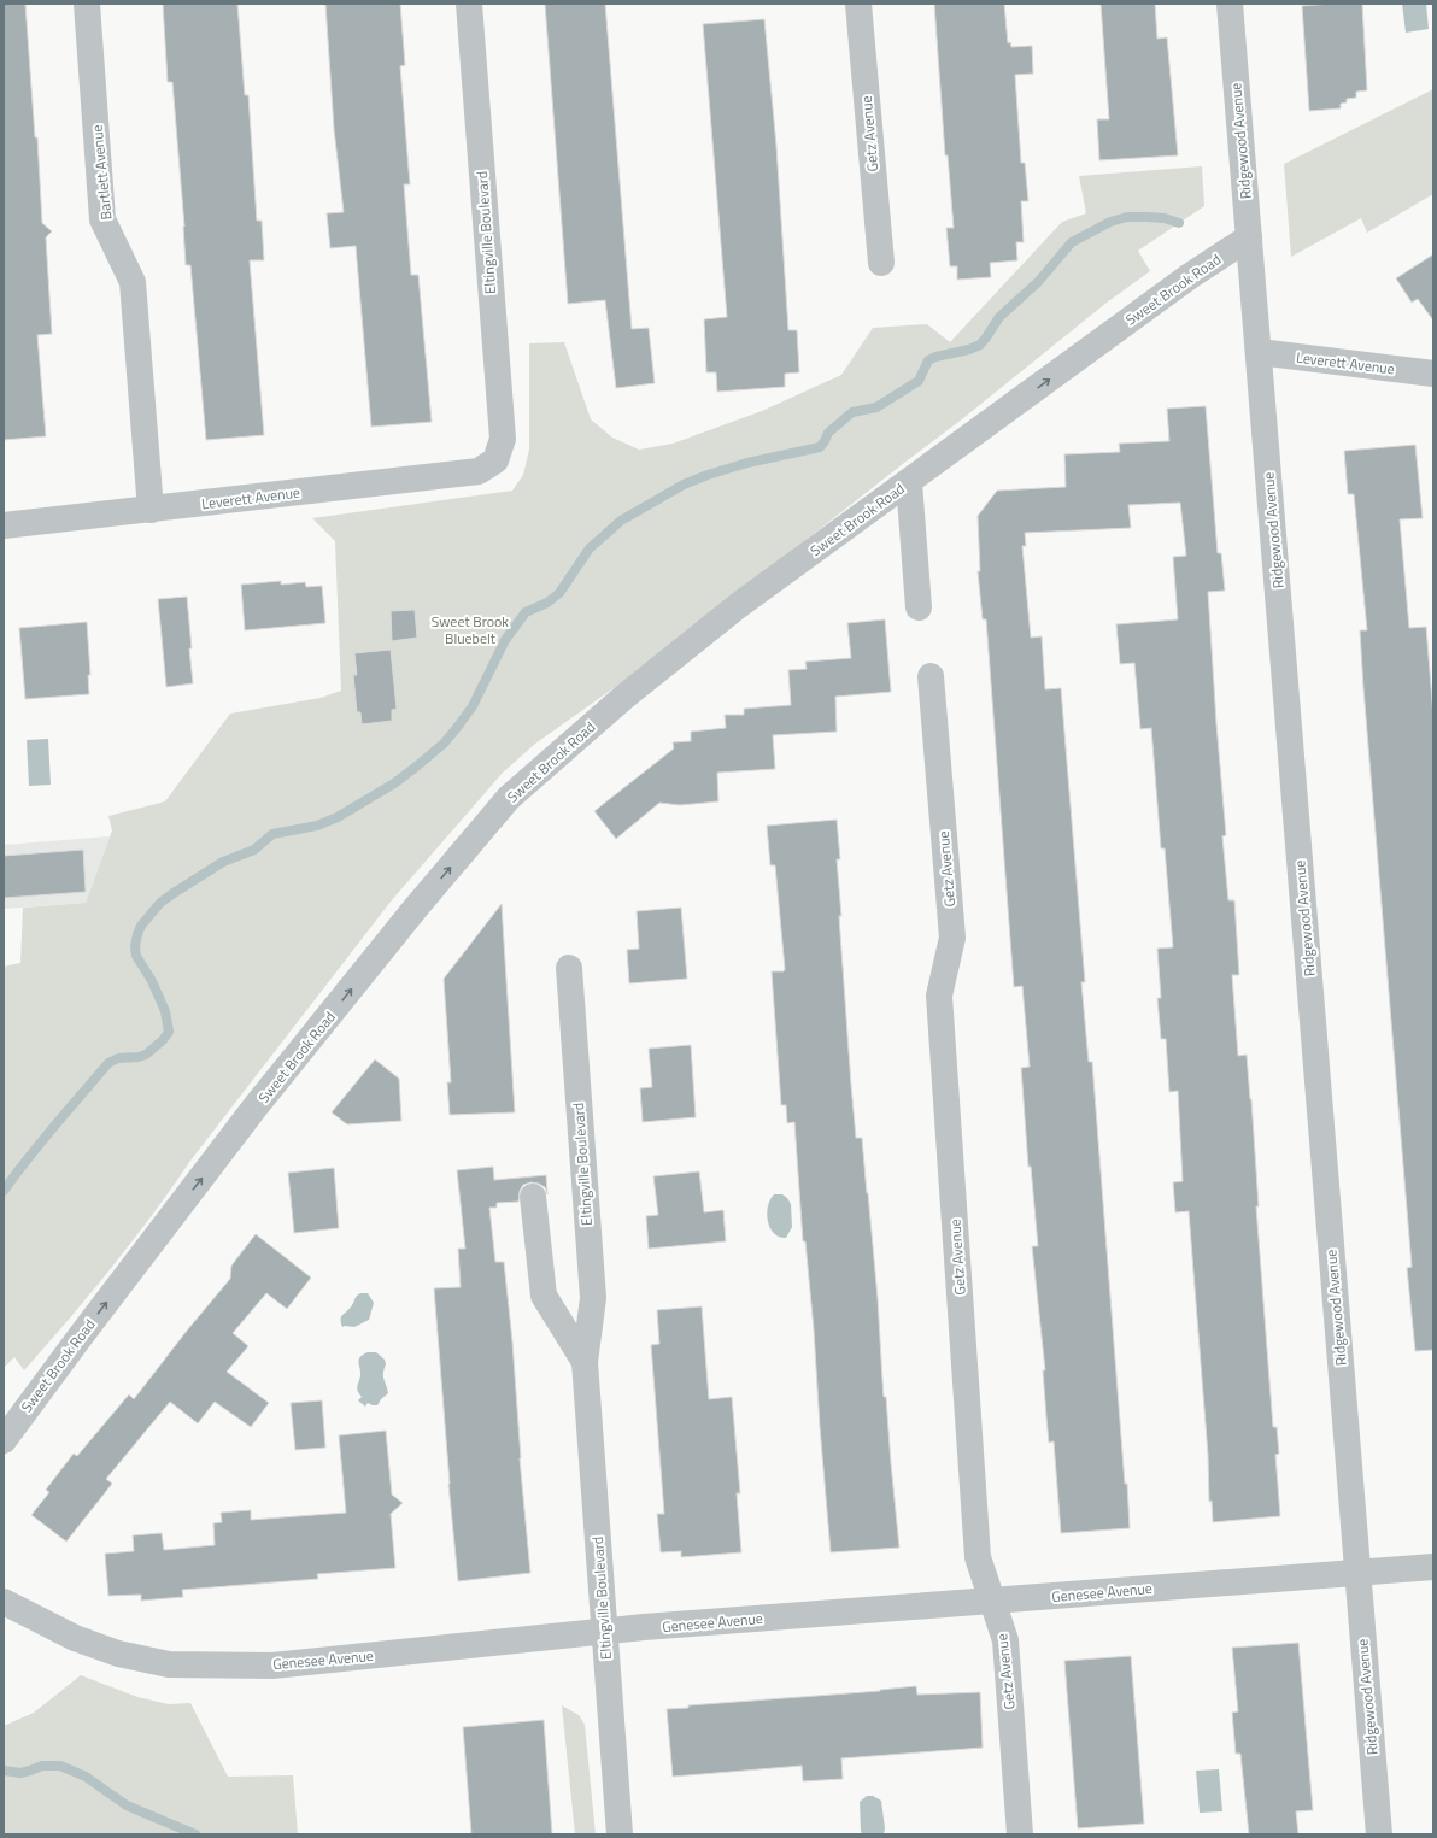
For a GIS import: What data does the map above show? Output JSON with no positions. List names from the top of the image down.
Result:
{
  "streets": {
    "street": [
      "Getz Avenue",
      "Ridgewood Avenue",
      "Bartlett Avenue",
      "Eltingville Boulevard",
      "Sweet Brook Road",
      "Leverett Avenue",
      "Genesee Avenue"
    ]
  },
  "crossings": [
    ["Getz Avenue", "Genesee Avenue"],
    ["Ridgewood Avenue", "Sweet Brook Road"],
    ["Ridgewood Avenue", "Leverett Avenue"],
    ["Ridgewood Avenue", "Genesee Avenue"],
    ["Bartlett Avenue", "Leverett Avenue"],
    ["Eltingville Boulevard", "Leverett Avenue"],
    ["Eltingville Boulevard", "Genesee Avenue"]
  ],
  "one_way": ["Sweet Brook Road"],
  "parks": ["Sweet Brook Bluebelt"]
}
